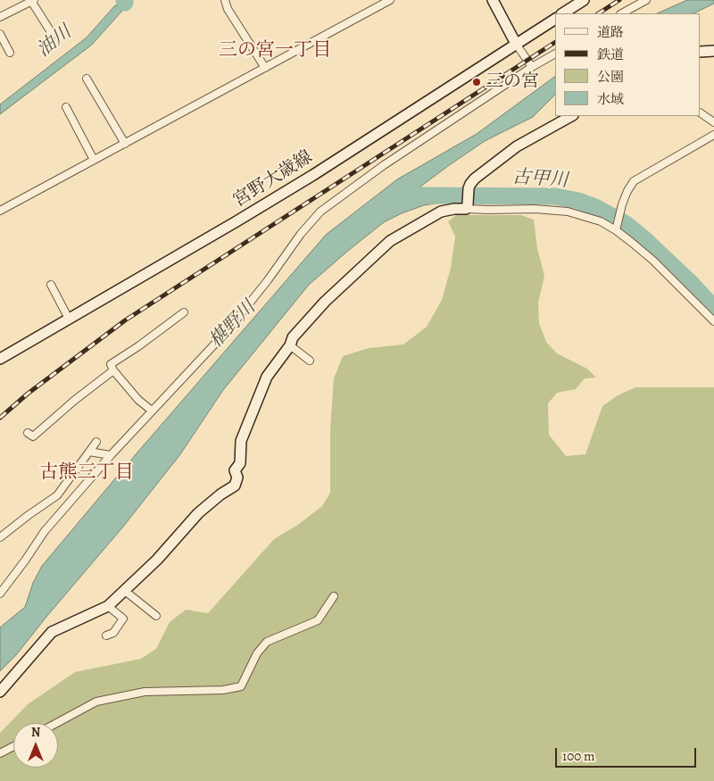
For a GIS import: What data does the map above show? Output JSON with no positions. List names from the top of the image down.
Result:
{
  "streets": {
    "main road": ["宮野大歳線"]
  },
  "districts": ["三の宮一丁目", "古熊三丁目"],
  "water": ["油川", "古甲川", "椹野川"],
  "places": ["三の宮"],
  "legend": [
    "道路",
    "鉄道",
    "公園",
    "水域"
  ],
  "scale_bar": "100 m",
  "north": "top"
}
